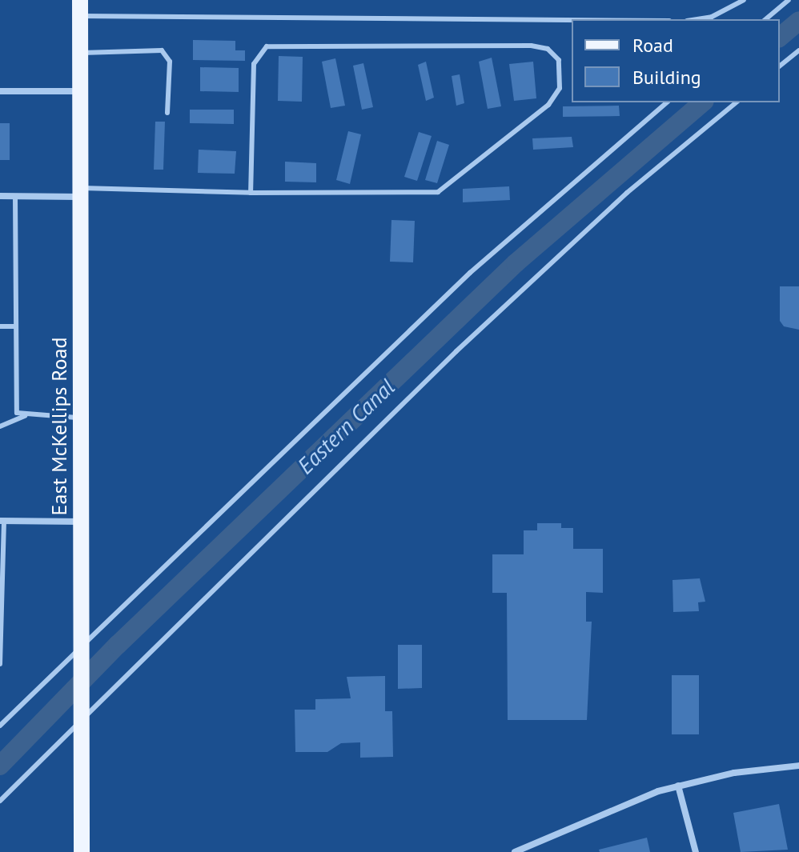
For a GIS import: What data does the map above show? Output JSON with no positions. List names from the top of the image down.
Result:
{
  "streets": {
    "main road": ["East McKellips Road"]
  },
  "water": ["Eastern Canal"],
  "legend": ["Road", "Building"]
}
